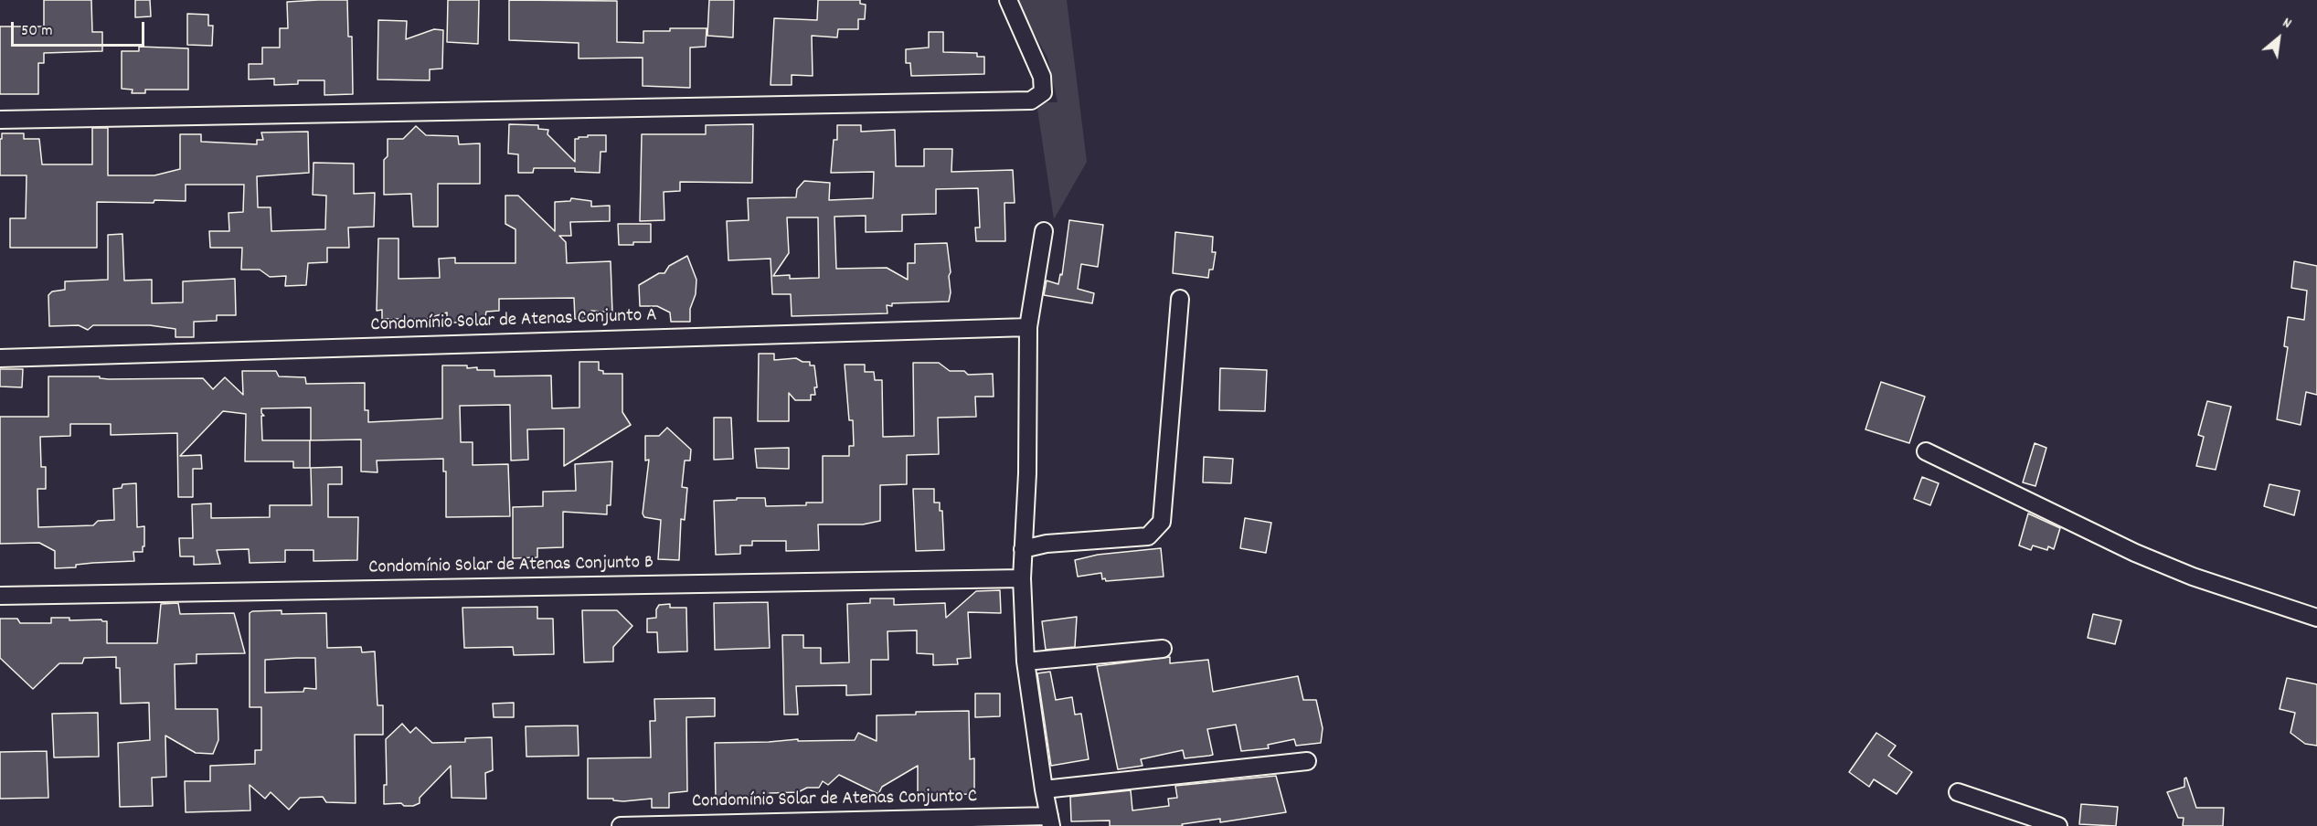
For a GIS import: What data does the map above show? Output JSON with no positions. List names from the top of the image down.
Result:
{
  "streets": {
    "street": ["Condomínio Solar de Atenas Conjunto A", "Condomínio Solar de Atenas Conjunto B", "Condomínio Solar de Atenas Conjunto C"]
  },
  "scale_bar": "50 m",
  "north": "top right"
}
